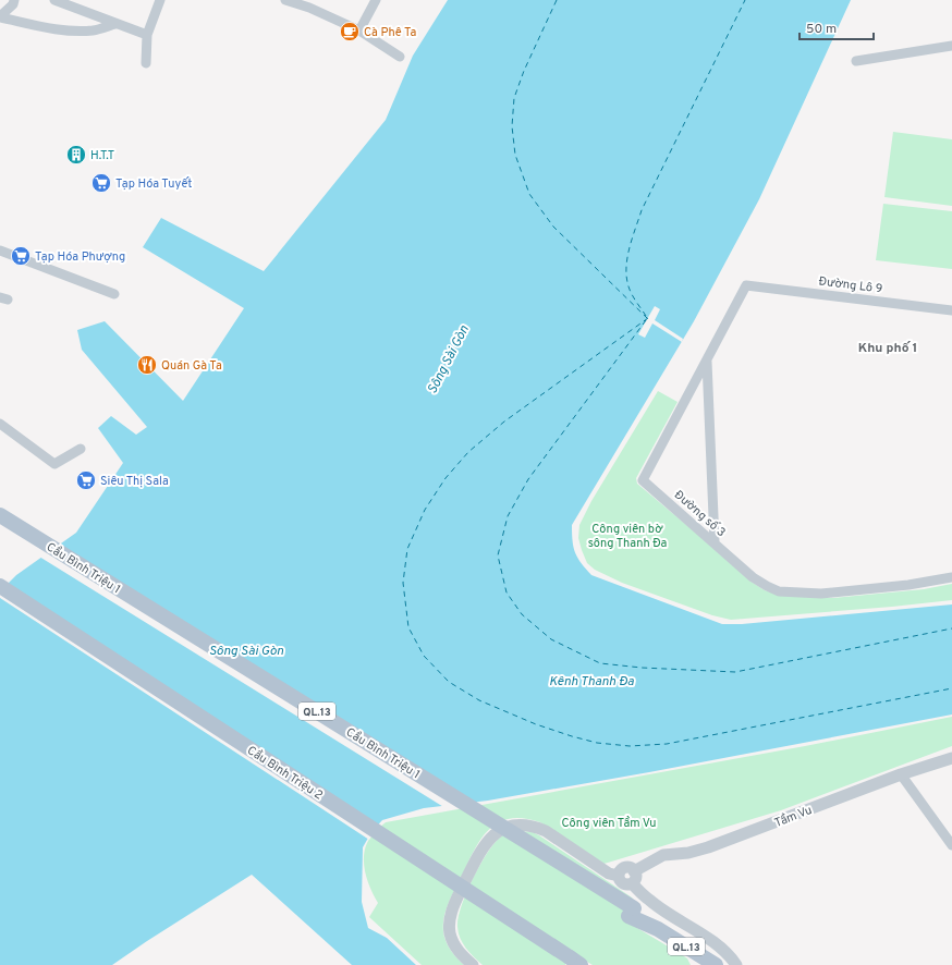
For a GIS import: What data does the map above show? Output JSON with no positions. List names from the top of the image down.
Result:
{
  "streets": {
    "main road": ["Cầu Bình Triệu 1", "QL.13", "Cầu Bình Triệu 2"],
    "street": ["Đường Lô 9", "Đường số 3", "Tầm Vu"]
  },
  "crossings": [
    ["Đường Lô 9", "Đường số 3"],
    ["Cầu Bình Triệu 1", "QL.13"]
  ],
  "districts": ["Khu phố 1"],
  "water": ["Sông Sài Gòn", "Kênh Thanh Đa"],
  "parks": ["Công viên bờ sông Thanh Đa", "Công viên Tầm Vu"],
  "places": {
    "cafe": ["Cà Phê Ta"],
    "building": ["H.T.T"],
    "supermarket": ["Tạp Hóa Tuyết", "Tạp Hóa Phượng", "Siêu Thị Sala"],
    "restaurant": ["Quán Gà Ta"]
  },
  "scale_bar": "50 m"
}
